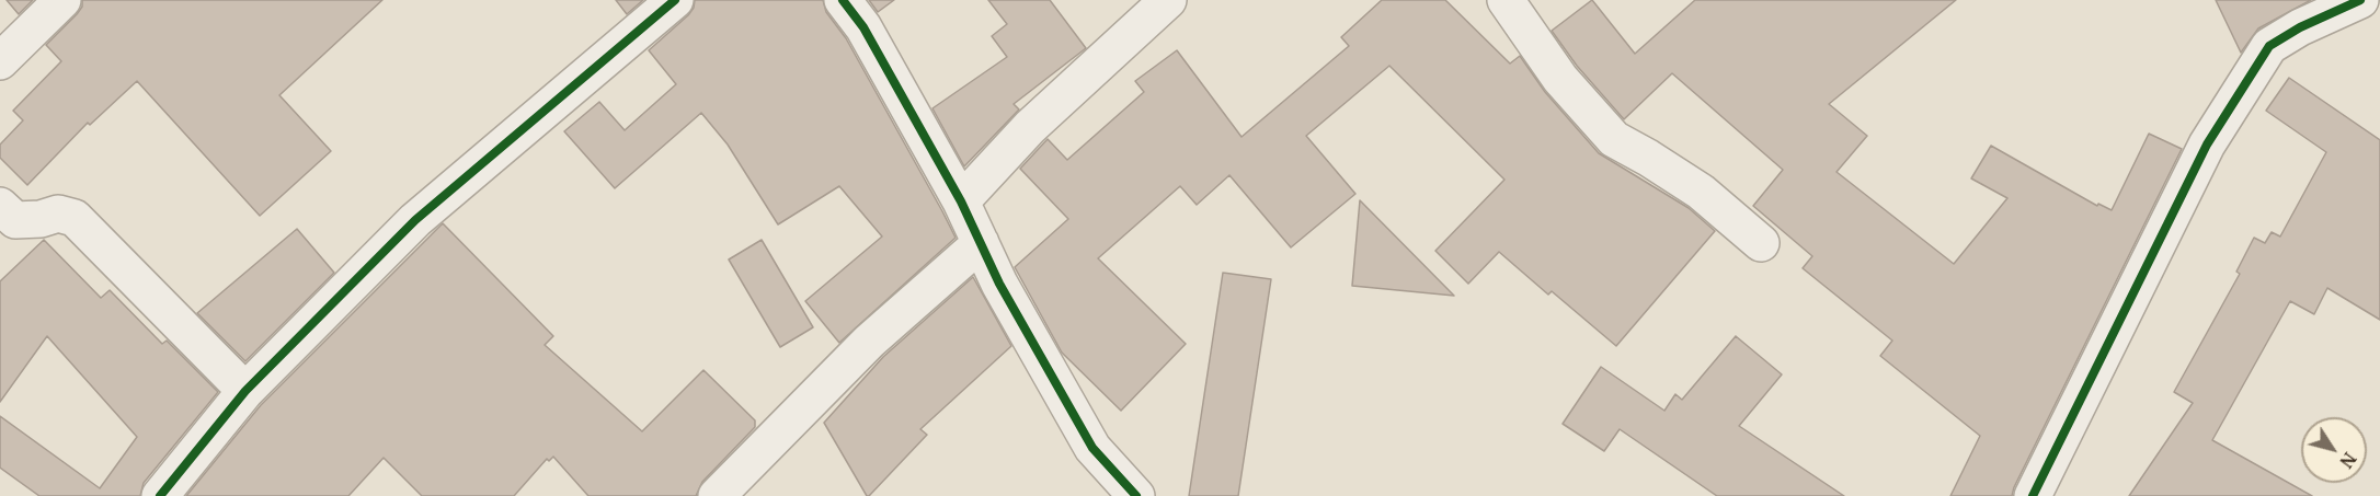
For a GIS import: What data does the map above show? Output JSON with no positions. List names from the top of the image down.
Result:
{
  "north": "bottom right"
}
